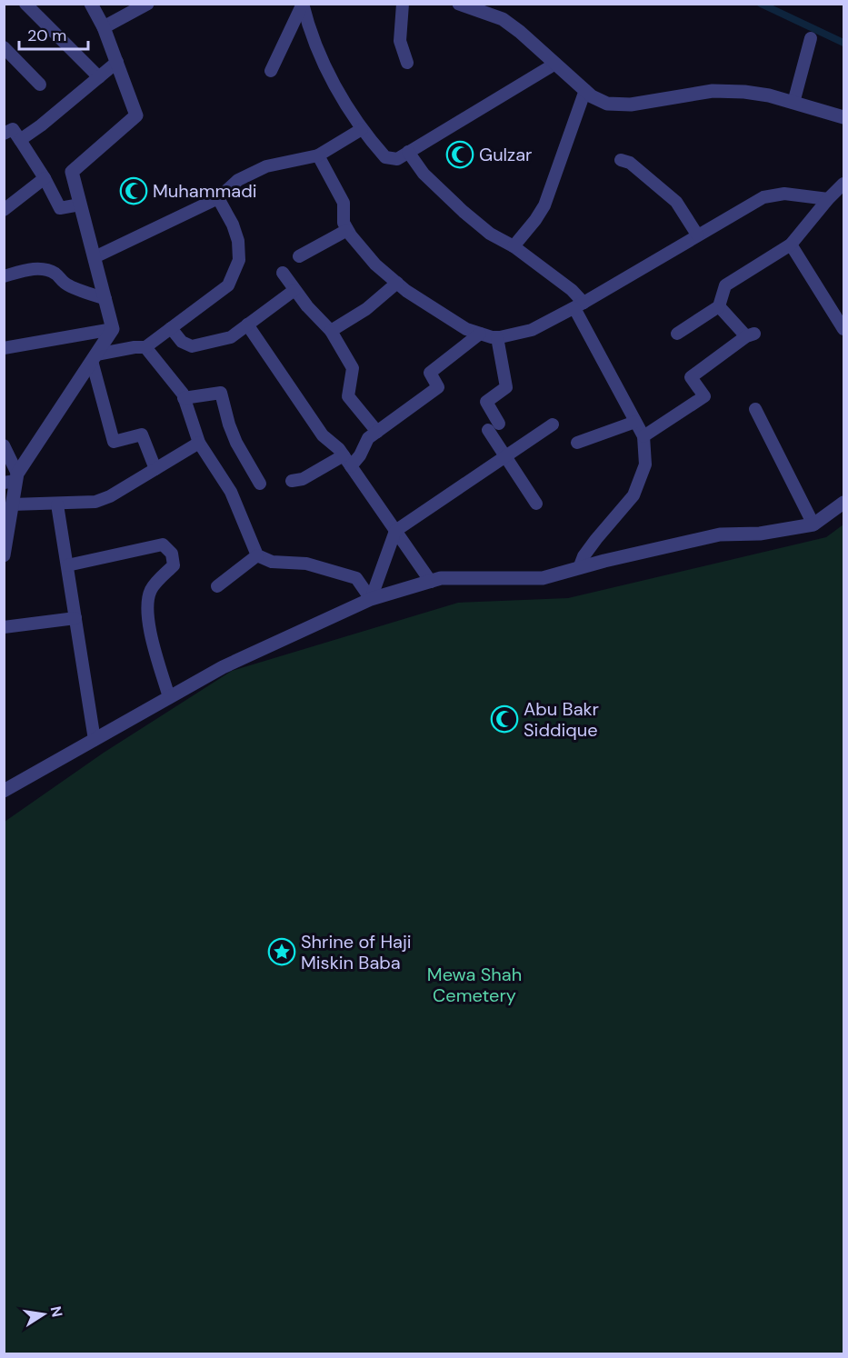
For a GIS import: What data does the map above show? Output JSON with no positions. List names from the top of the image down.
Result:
{
  "parks": ["Mewa Shah Cemetery"],
  "places": {
    "mosque": ["Gulzar", "Muhammadi", "Abu Bakr Siddique"],
    "place": ["Shrine of Haji Miskin Baba"]
  },
  "scale_bar": "20 m",
  "north": "right"
}
